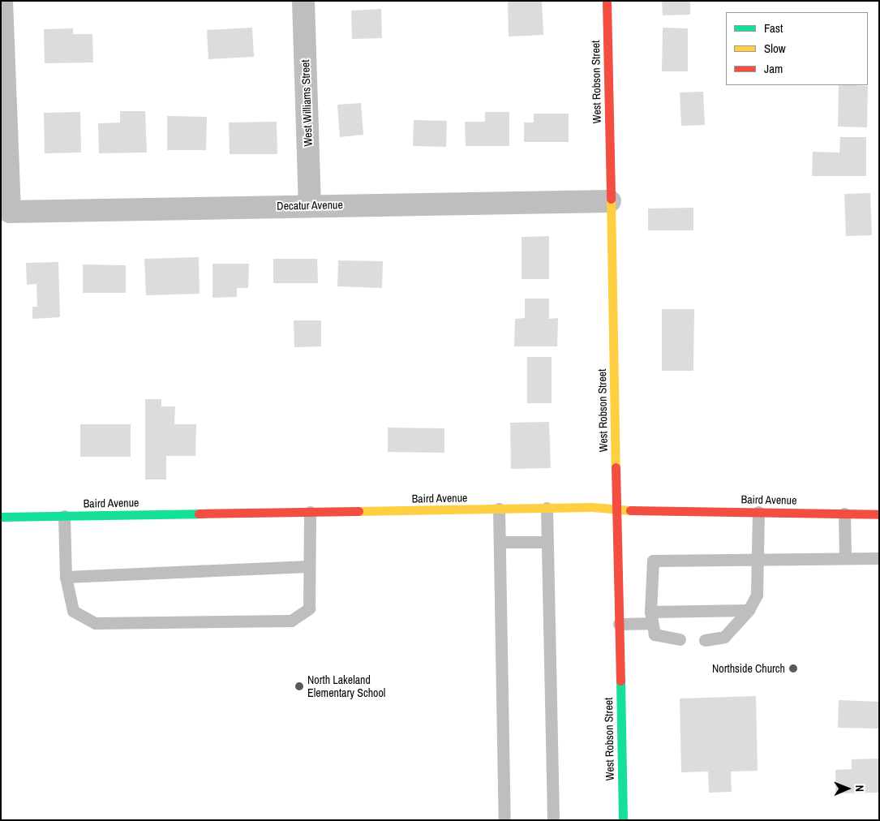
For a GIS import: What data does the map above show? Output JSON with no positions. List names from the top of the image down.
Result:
{
  "streets": {
    "street": [
      "West Robson Street",
      "West Williams Street",
      "Decatur Avenue",
      "Baird Avenue"
    ]
  },
  "crossings": [
    ["West Robson Street", "Decatur Avenue"],
    ["West Robson Street", "Baird Avenue"],
    ["West Williams Street", "Decatur Avenue"]
  ],
  "places": ["Northside Church", "North Lakeland Elementary School"],
  "legend": ["Fast", "Slow", "Jam"],
  "north": "right"
}
